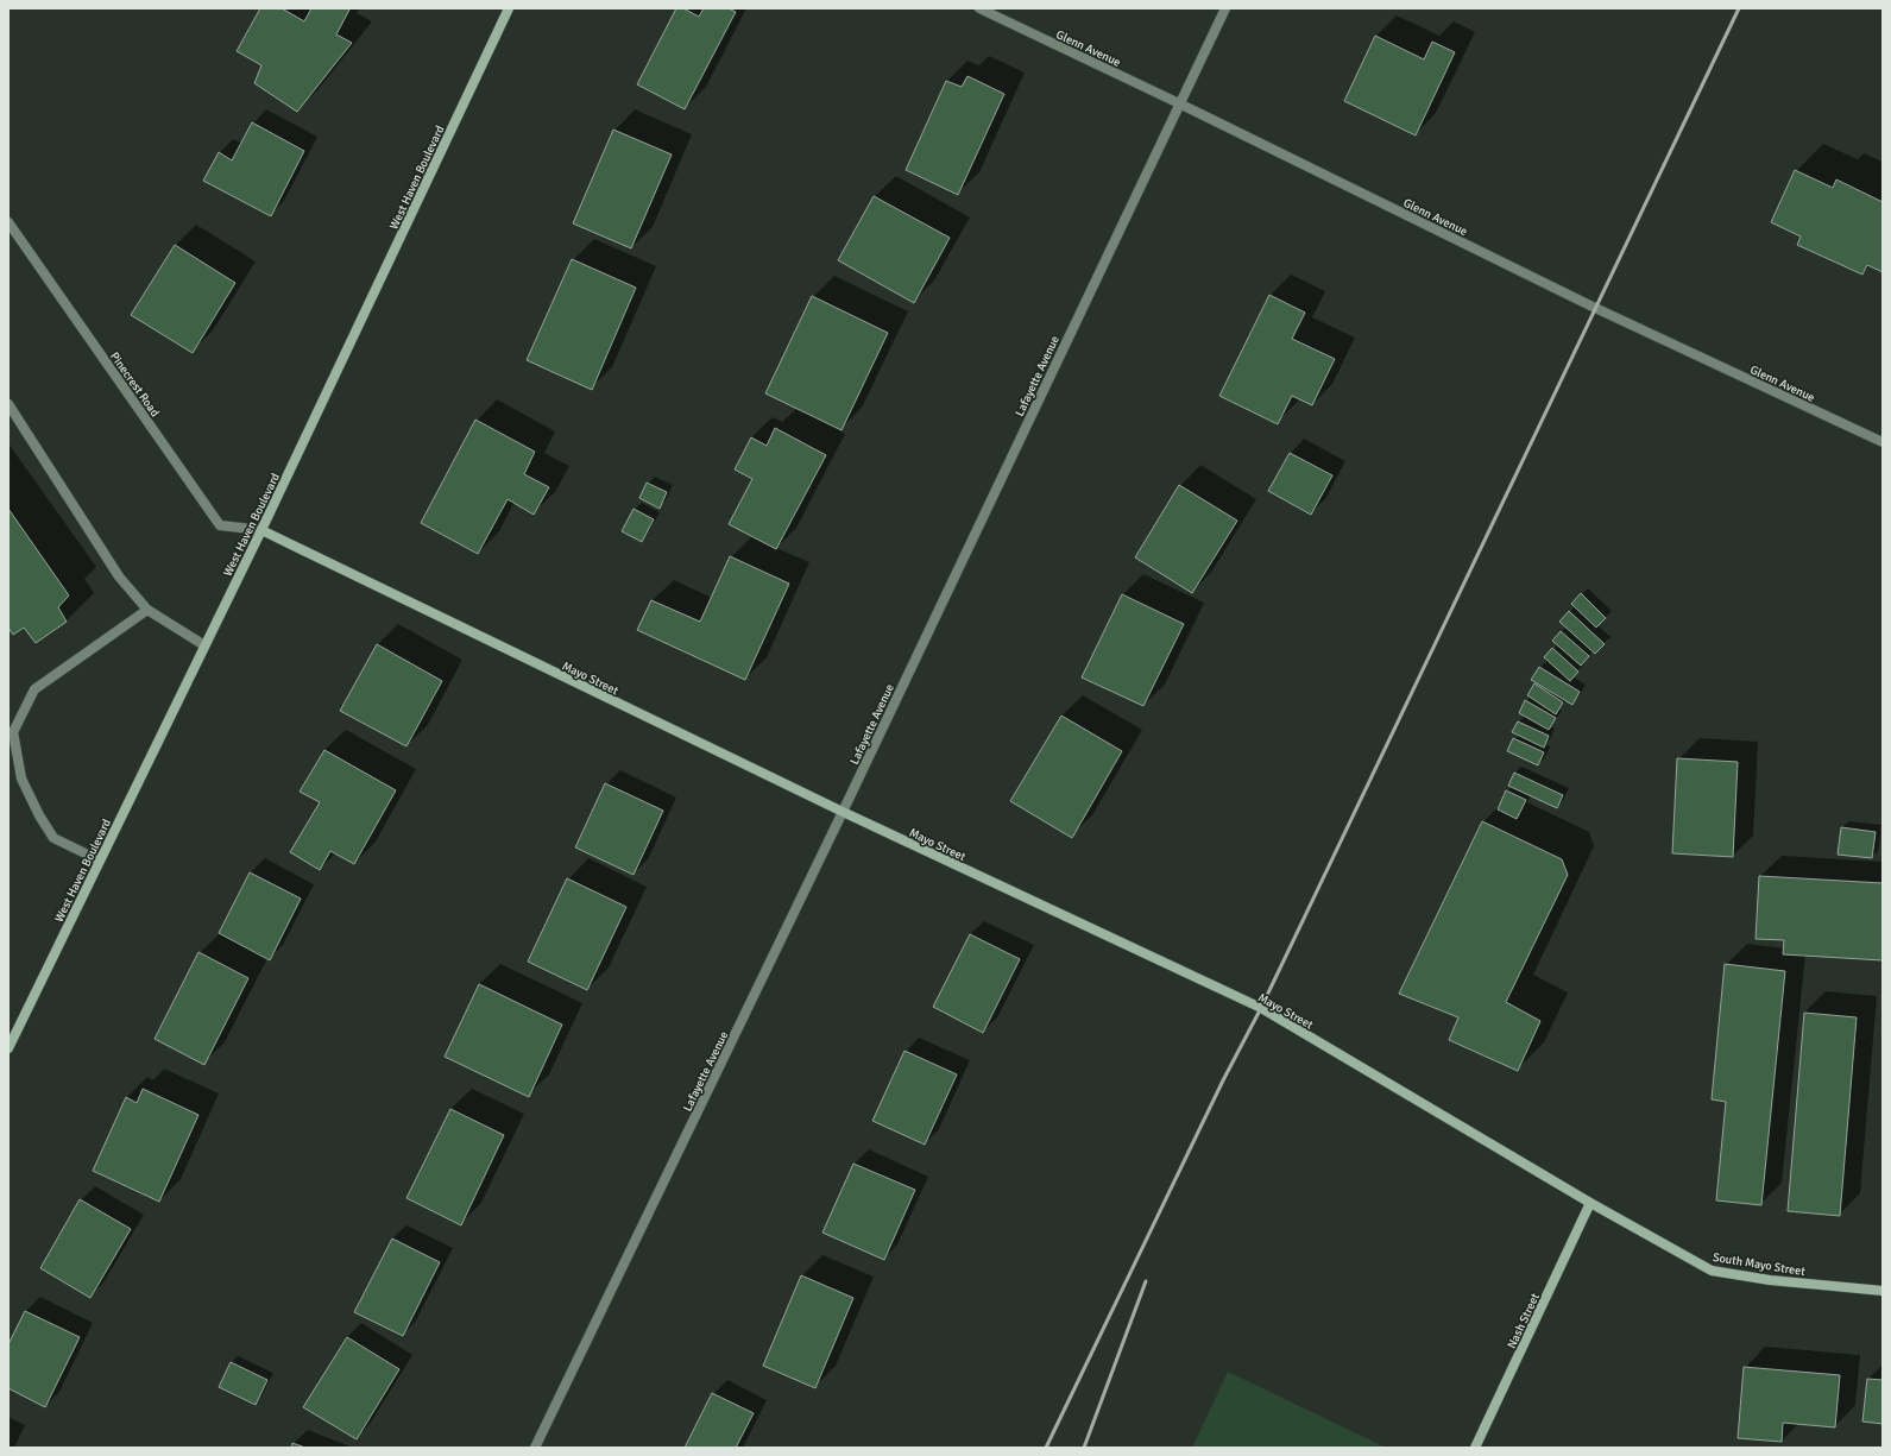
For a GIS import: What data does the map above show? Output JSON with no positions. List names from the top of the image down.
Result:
{
  "streets": {
    "street": [
      "Glenn Avenue",
      "West Haven Boulevard",
      "Lafayette Avenue",
      "Pinecrest Road",
      "Mayo Street",
      "South Mayo Street",
      "Nash Street"
    ]
  },
  "crossings": [
    ["Glenn Avenue", "Lafayette Avenue"],
    ["West Haven Boulevard", "Pinecrest Road"],
    ["West Haven Boulevard", "Mayo Street"],
    ["Lafayette Avenue", "Mayo Street"],
    ["Pinecrest Road", "Mayo Street"],
    ["Mayo Street", "South Mayo Street"],
    ["Mayo Street", "Nash Street"],
    ["South Mayo Street", "Nash Street"]
  ]
}
